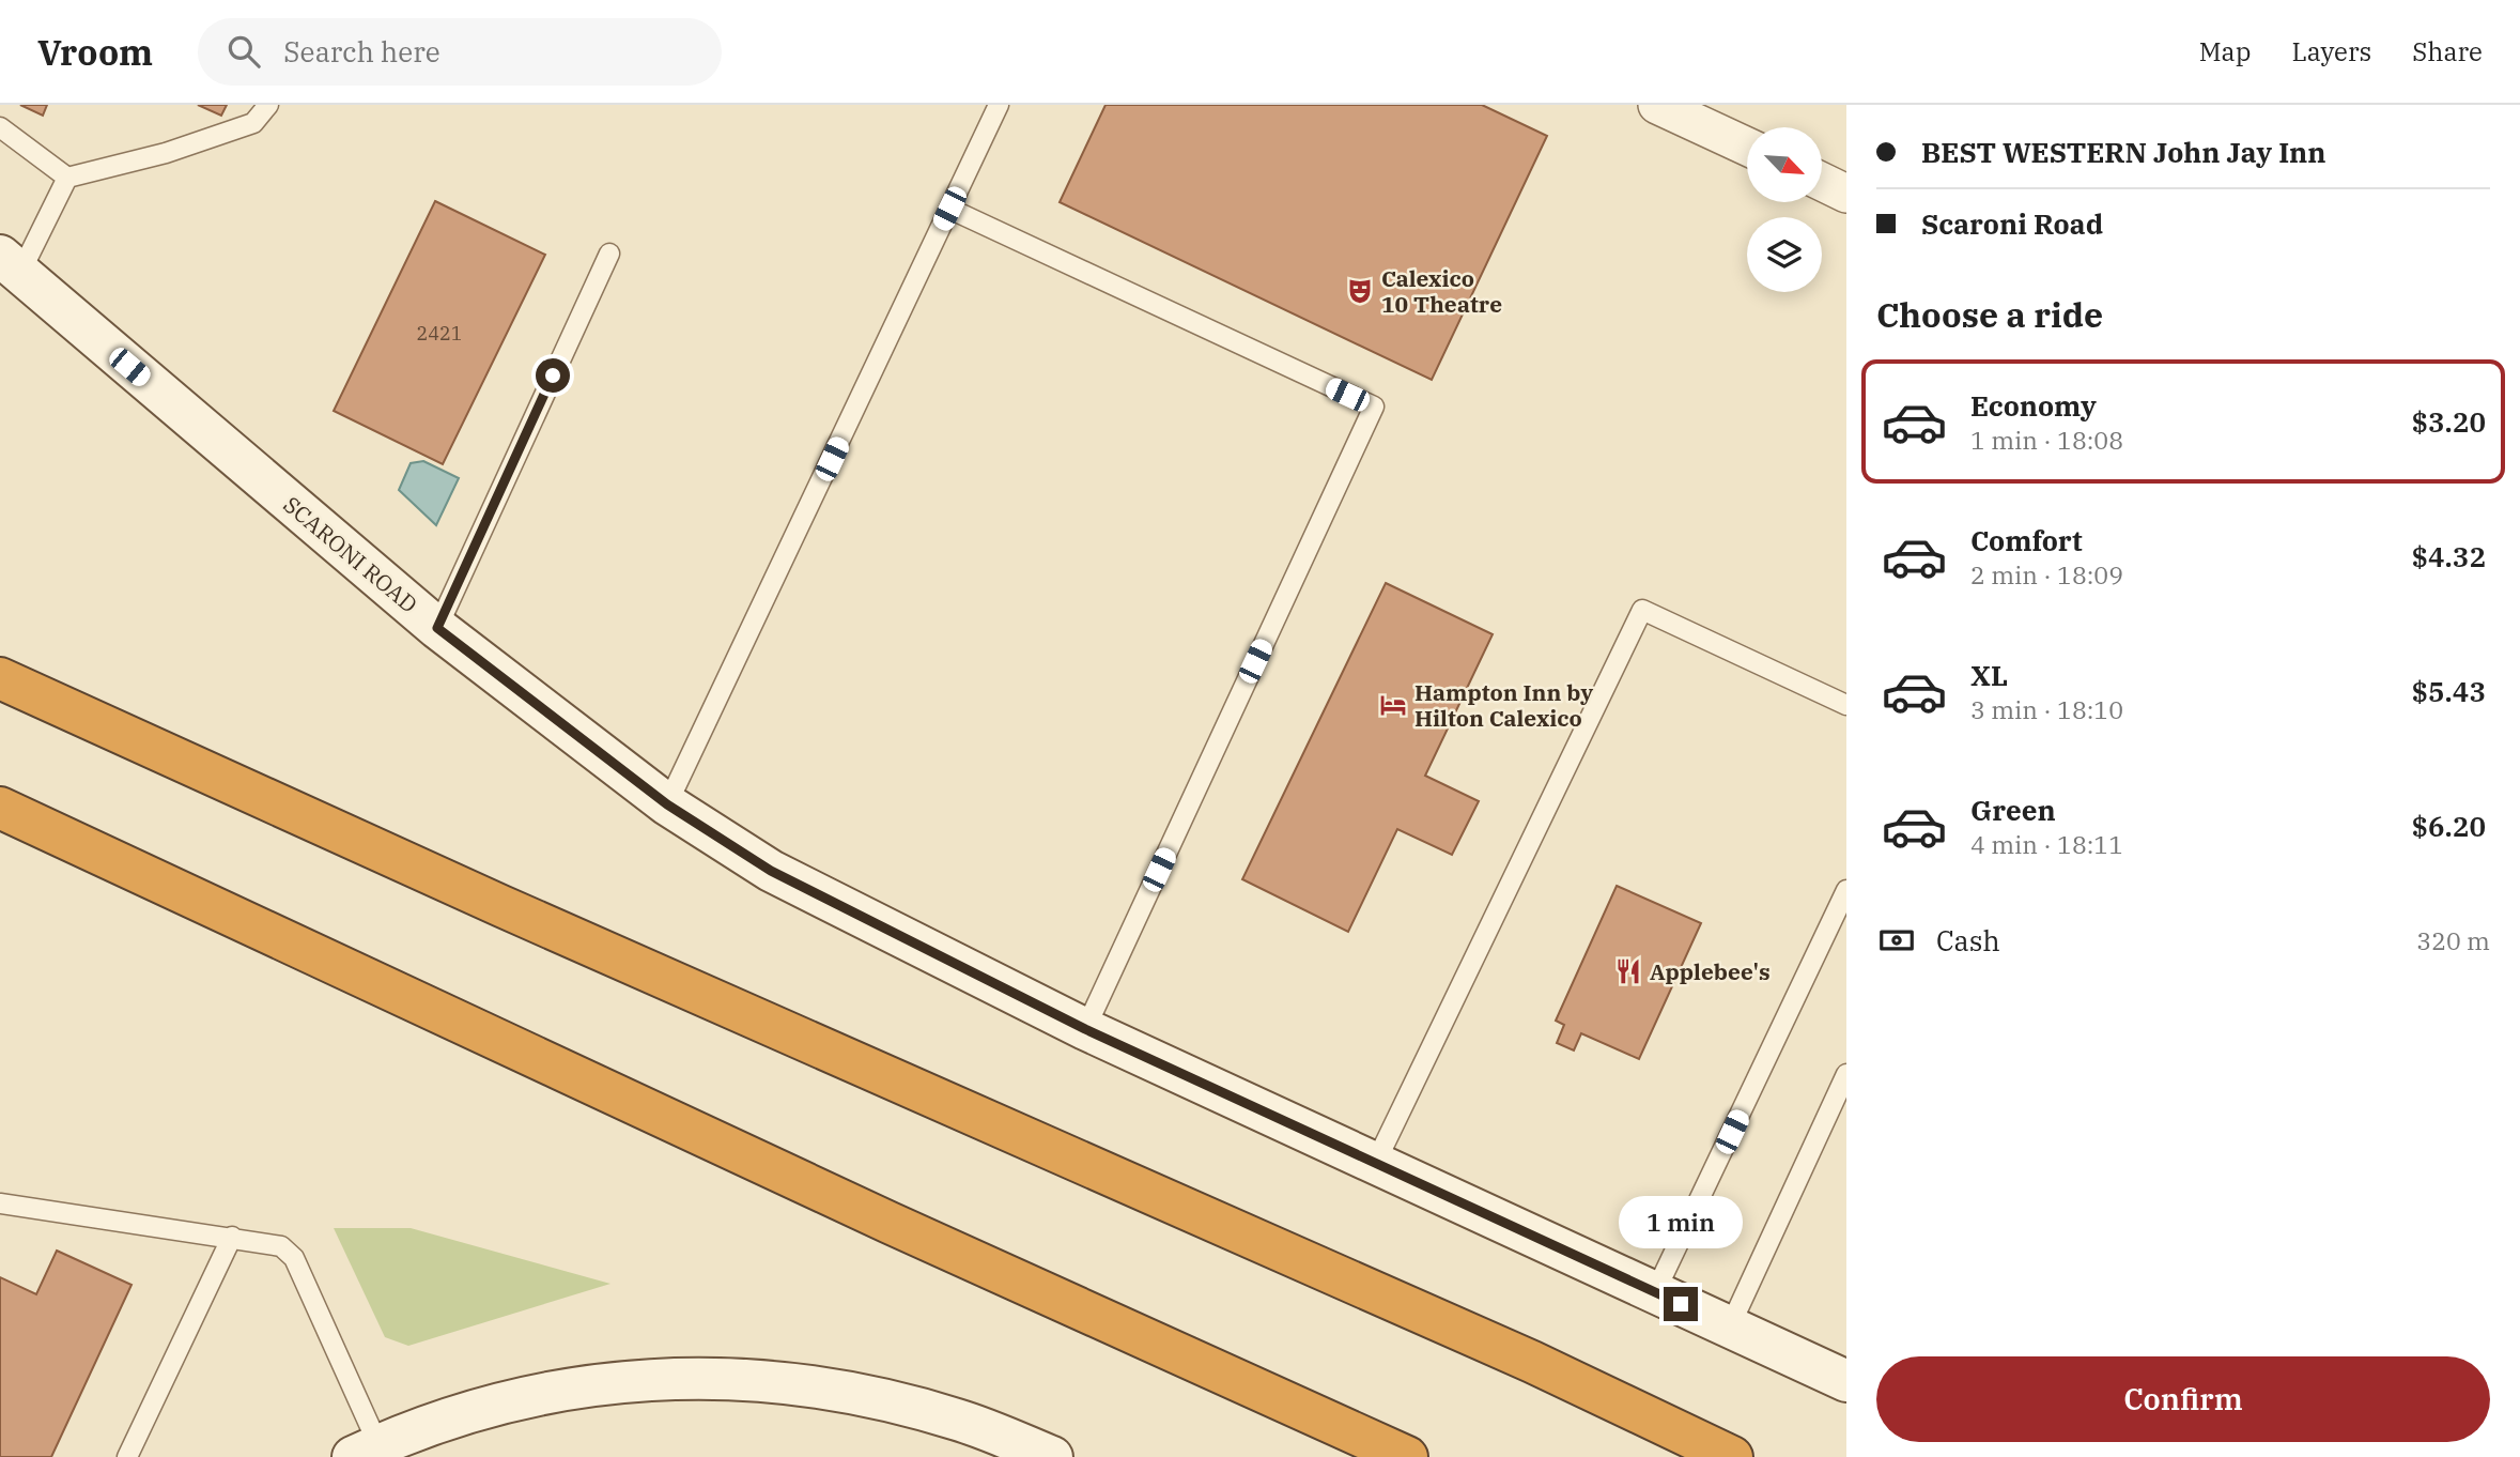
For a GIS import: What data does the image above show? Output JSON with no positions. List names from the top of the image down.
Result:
{
  "streets": {
    "street": ["SCARONI ROAD"]
  },
  "places": {
    "theatre": ["Calexico 10 Theatre"],
    "hotel": ["Hampton Inn by Hilton Calexico"],
    "restaurant": ["Applebee's"]
  },
  "house_numbers": ["2421"],
  "north": "bottom right",
  "page": {
    "header": "Vroom",
    "search": "Search here",
    "nav": ["Map", "Layers", "Share"],
    "banner": ["BEST WESTERN John Jay Inn", "Scaroni Road"],
    "heading": "Choose a ride",
    "list": [
      {
        "name": "Economy",
        "note": "1 min · 18:08",
        "value": "$3.20"
      },
      {
        "name": "Comfort",
        "note": "2 min · 18:09",
        "value": "$4.32"
      },
      {
        "name": "XL",
        "note": "3 min · 18:10",
        "value": "$5.43"
      },
      {
        "name": "Green",
        "note": "4 min · 18:11",
        "value": "$6.20"
      }
    ],
    "pay": ["Cash", "320 m"],
    "bubble": "1 min",
    "buttons": "Confirm"
  }
}
